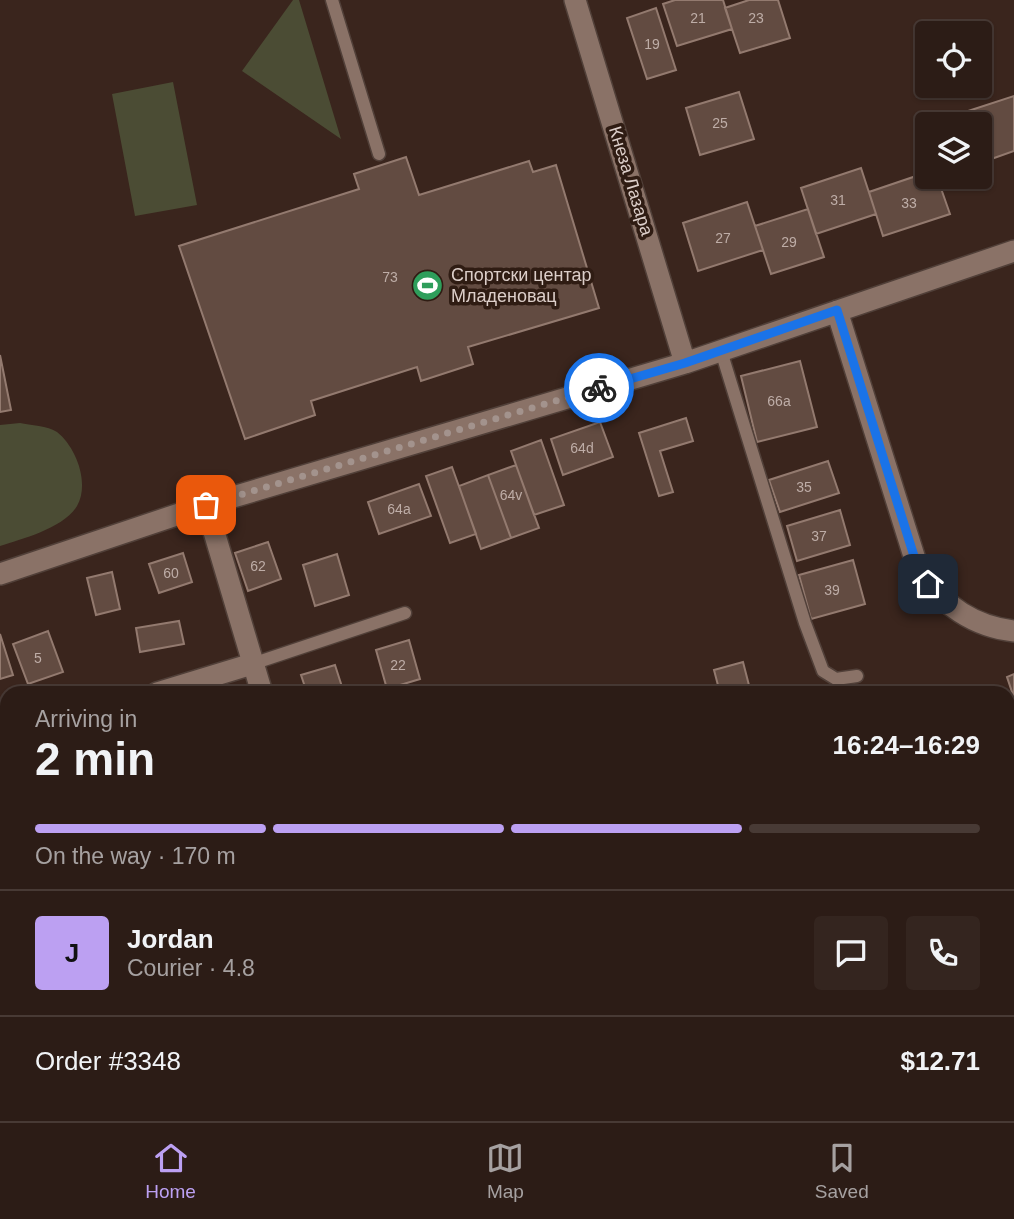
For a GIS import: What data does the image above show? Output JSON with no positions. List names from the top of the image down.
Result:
{
  "streets": {
    "street": ["Кнеза Лазара"]
  },
  "places": {
    "sports": ["Спортски центар Младеновац"]
  },
  "house_numbers": [
    "21",
    "23",
    "19",
    "25",
    "31",
    "33",
    "27",
    "29",
    "73",
    "66a",
    "64d",
    "35",
    "64v",
    "64a",
    "37",
    "62",
    "60",
    "39",
    "5",
    "22"
  ],
  "page": {
    "heading": ["2 min", "Arriving in", "16:24–16:29"],
    "panel": [
      "Jordan",
      "Courier · 4.8",
      "Order #3348",
      "$12.71"
    ],
    "bar": "On the way · 170 m",
    "round": "J",
    "tabs": ["Home", "Map", "Saved"]
  }
}
